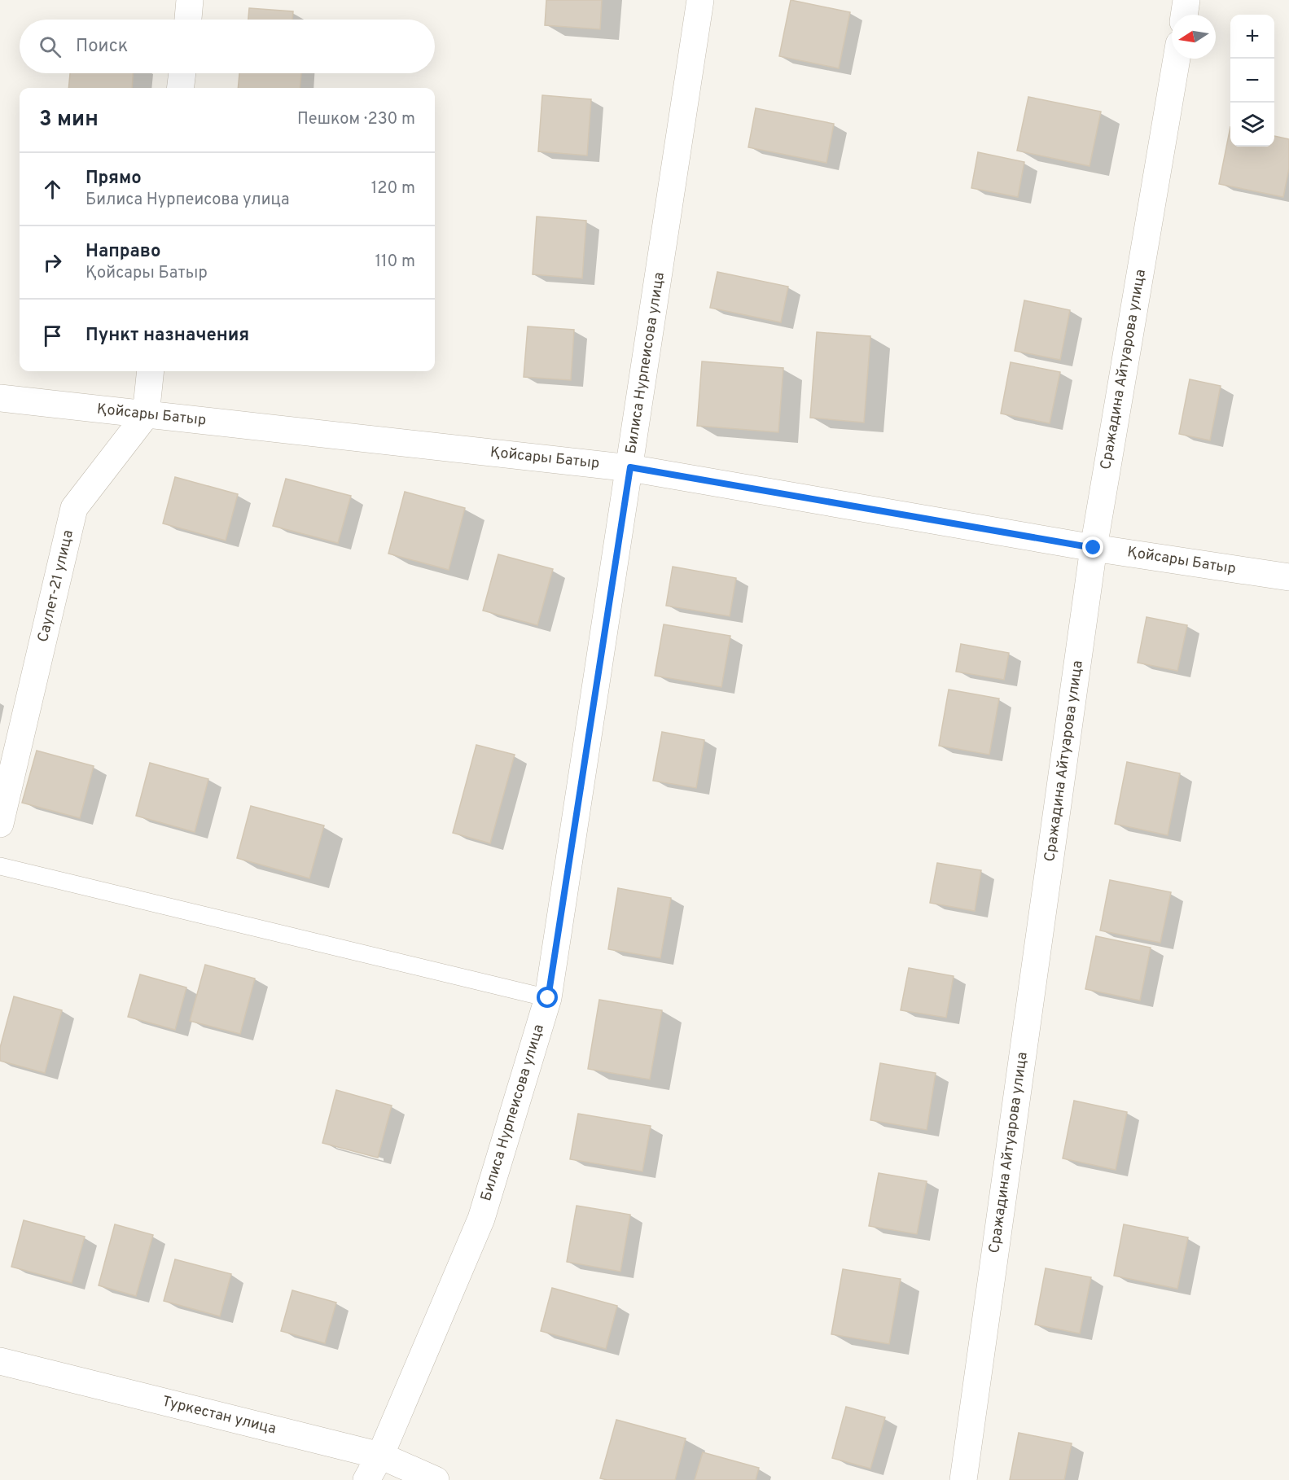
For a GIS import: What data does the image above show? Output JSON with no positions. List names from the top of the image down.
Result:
{
  "streets": {
    "street": [
      "Билиса Нурпеисова улица",
      "Сражадина Айтуарова улица",
      "Қойсары Батыр",
      "Саулет-21 улица",
      "Туркестан улица"
    ]
  },
  "crossings": [
    ["Билиса Нурпеисова улица", "Қойсары Батыр"],
    ["Билиса Нурпеисова улица", "Туркестан улица"],
    ["Сражадина Айтуарова улица", "Қойсары Батыр"],
    ["Қойсары Батыр", "Саулет-21 улица"]
  ],
  "north": "left",
  "page": {
    "map_buttons": ["+", "−"],
    "search": "Поиск",
    "heading": ["3 мин", "Пешком · 230 m"],
    "list": [
      ["Прямо", "Билиса Нурпеисова улица", "120 m"],
      ["Направо", "Қойсары Батыр", "110 m"],
      "Пункт назначения"
    ]
  }
}
